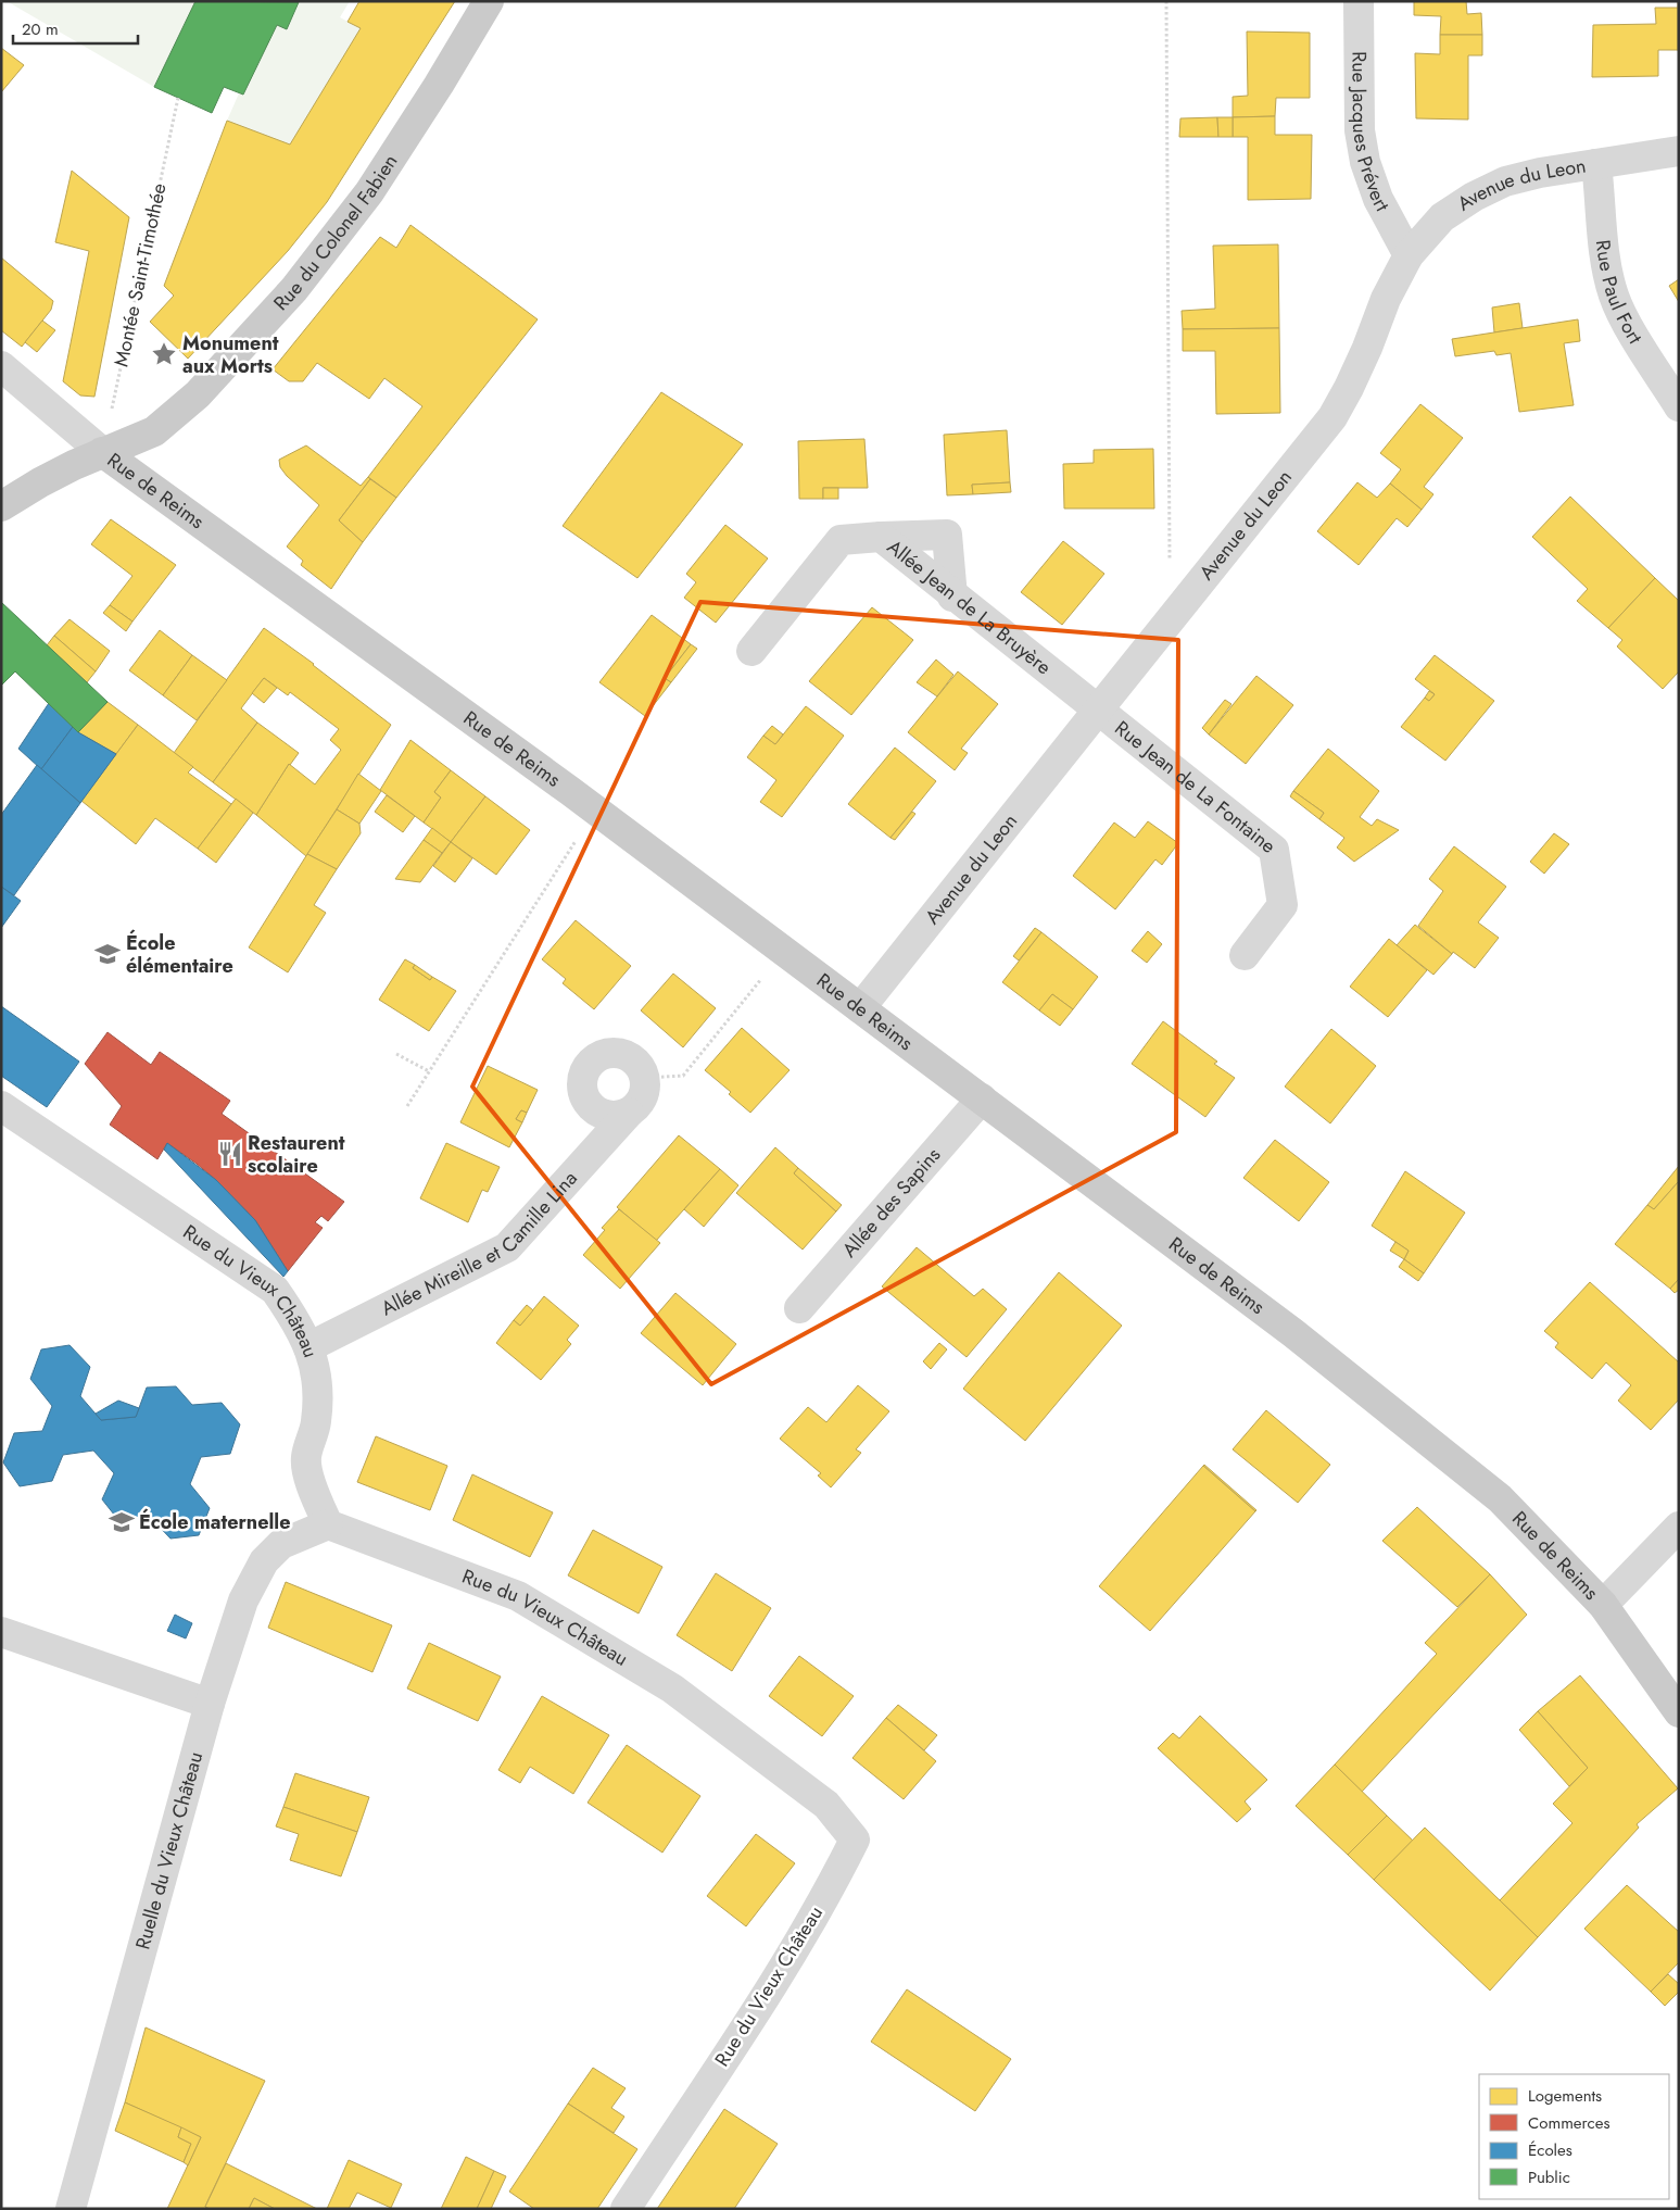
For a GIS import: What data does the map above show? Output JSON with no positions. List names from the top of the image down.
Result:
{
  "streets": {
    "main road": ["Rue du Colonel Fabien", "Rue de Reims"],
    "street": [
      "Rue Jacques Prévert",
      "Avenue du Leon",
      "Rue Paul Fort",
      "Allée Jean de La Bruyère",
      "Rue Jean de La Fontaine",
      "Allée des Sapins",
      "Allée Mireille et Camille Lina",
      "Rue du Vieux Château",
      "Ruelle du Vieux Château"
    ],
    "path": ["Montée Saint-Timothée"]
  },
  "crossings": [
    ["Rue Jacques Prévert", "Avenue du Leon"],
    ["Avenue du Leon", "Rue Paul Fort"],
    ["Avenue du Leon", "Rue de Reims"],
    ["Avenue du Leon", "Allée Jean de La Bruyère"],
    ["Avenue du Leon", "Rue Jean de La Fontaine"],
    ["Rue du Colonel Fabien", "Montée Saint-Timothée"],
    ["Rue du Colonel Fabien", "Rue de Reims"],
    ["Montée Saint-Timothée", "Rue de Reims"],
    ["Rue de Reims", "Allée des Sapins"],
    ["Allée Jean de La Bruyère", "Rue Jean de La Fontaine"],
    ["Allée Mireille et Camille Lina", "Rue du Vieux Château"],
    ["Rue du Vieux Château", "Ruelle du Vieux Château"]
  ],
  "places": {
    "place": ["Monument aux Morts"],
    "school or university": ["École élémentaire", "École maternelle"],
    "restaurant": ["Restaurent scolaire"]
  },
  "legend": [
    "Logements",
    "Commerces",
    "Écoles",
    "Public"
  ],
  "scale_bar": "20 m"
}
